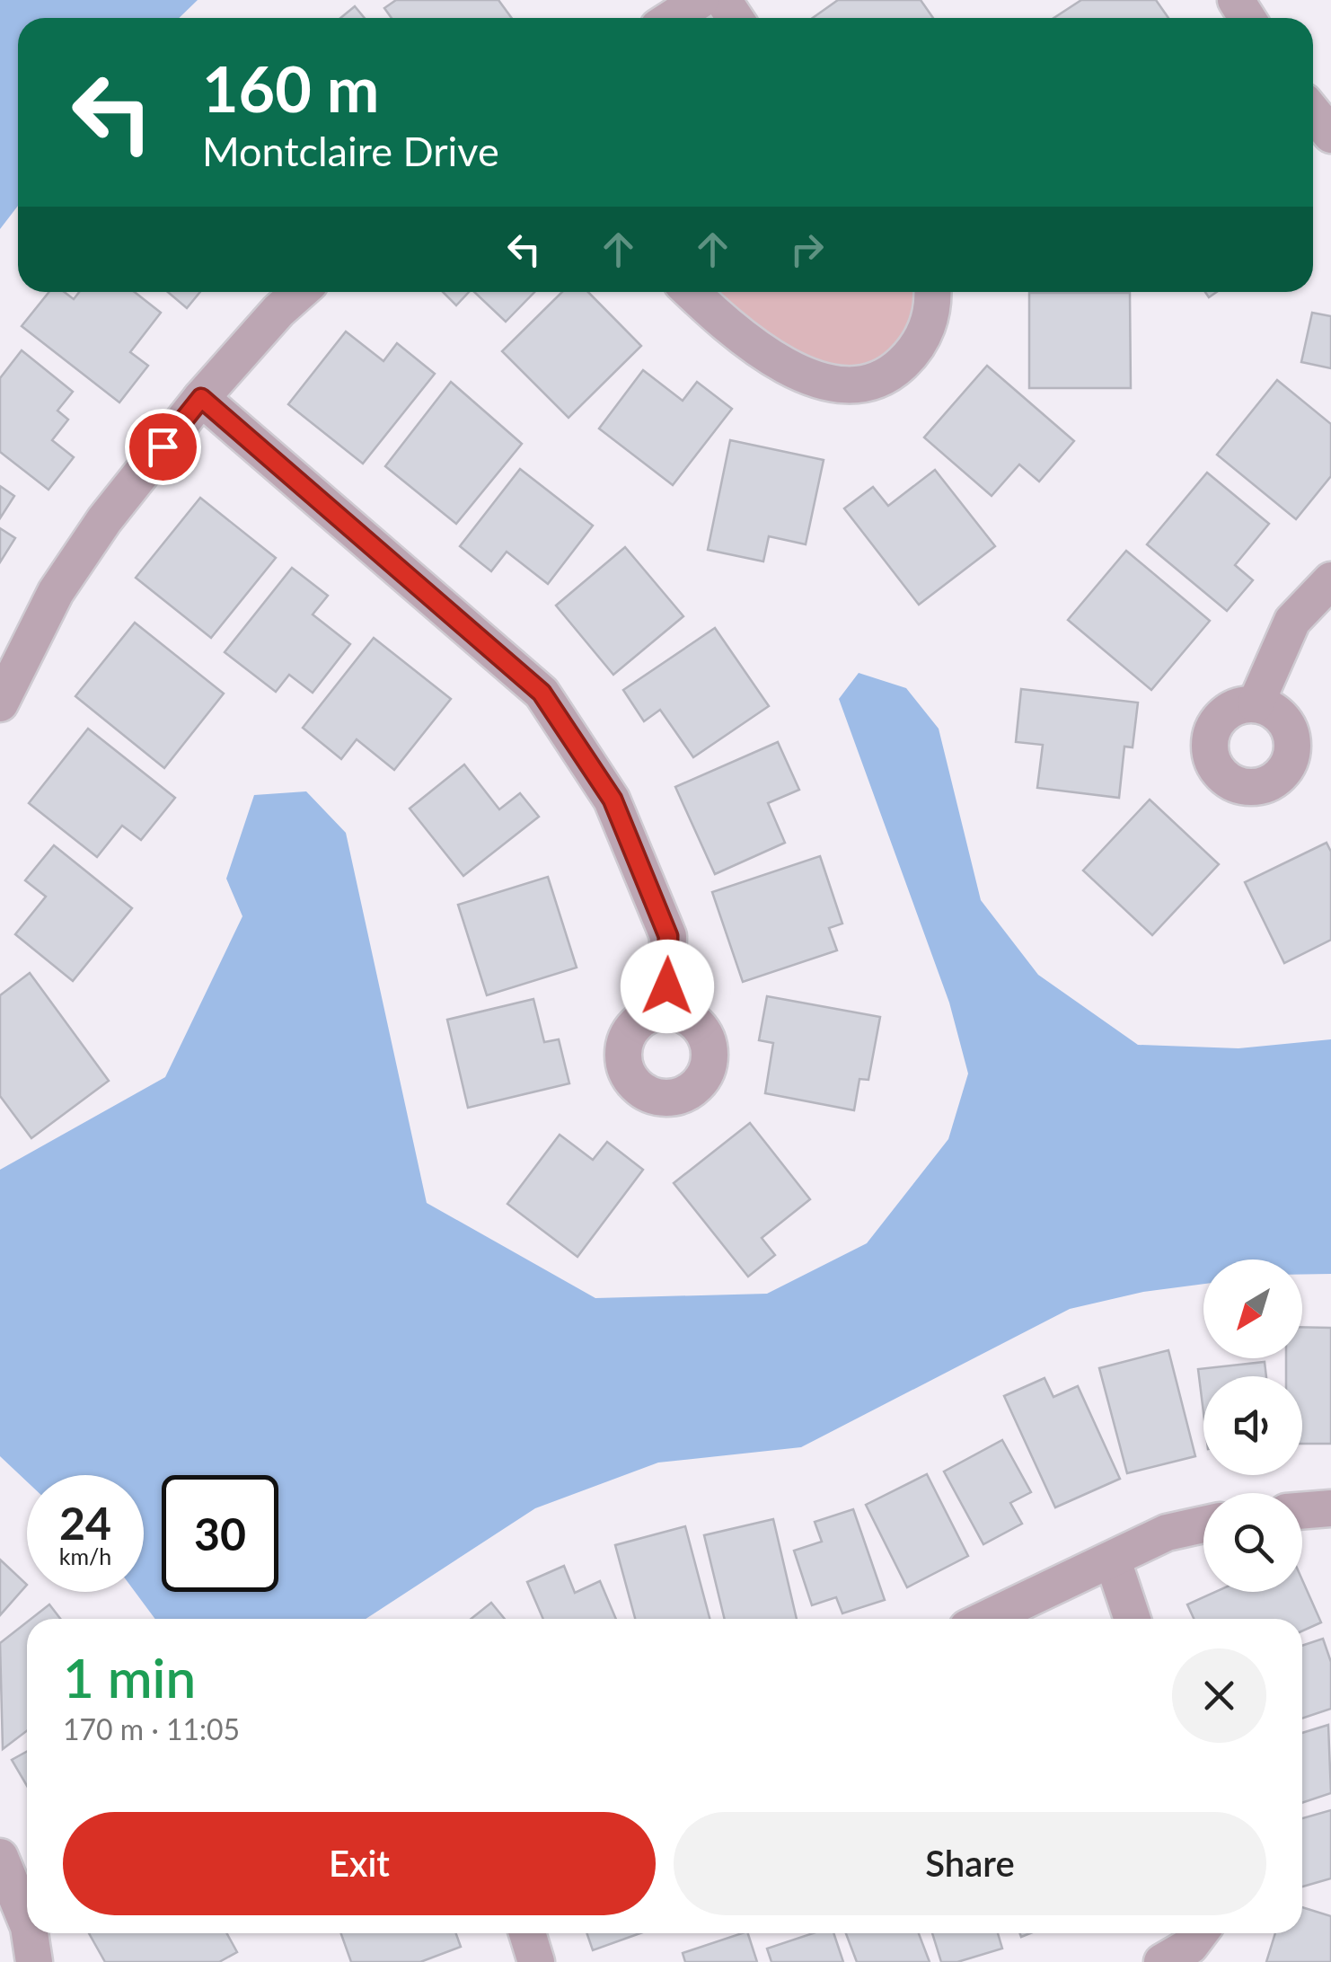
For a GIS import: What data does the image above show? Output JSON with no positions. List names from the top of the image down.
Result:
{
  "north": "bottom left",
  "page": {
    "turn": ["160 m", "Montclaire Drive"],
    "speed": "24 km/h",
    "limit": "30",
    "heading": ["1 min", "170 m · 11:05"],
    "buttons": ["Exit", "Share"]
  }
}
